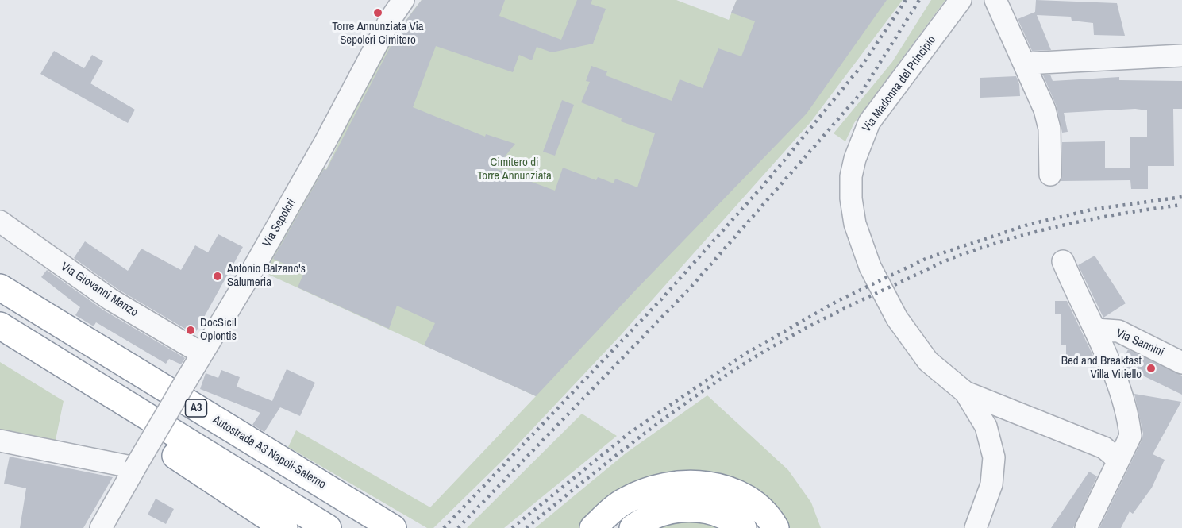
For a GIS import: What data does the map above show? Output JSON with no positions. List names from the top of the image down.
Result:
{
  "streets": {
    "highway": ["A3", "Autostrada A3 Napoli-Salerno"],
    "street": [
      "Via Madonna del Principio",
      "Via Sepolcri",
      "Via Giovanni Manzo",
      "Via Sannini"
    ]
  },
  "crossings": [
    ["Via Sepolcri", "Via Giovanni Manzo"]
  ],
  "parks": ["Cimitero di Torre Annunziata"],
  "places": [
    "Torre Annunziata Via Sepolcri Cimitero",
    "Antonio Balzano's Salumeria",
    "DocSicil Oplontis",
    "Bed and Breakfast Villa Vitiello"
  ]
}
